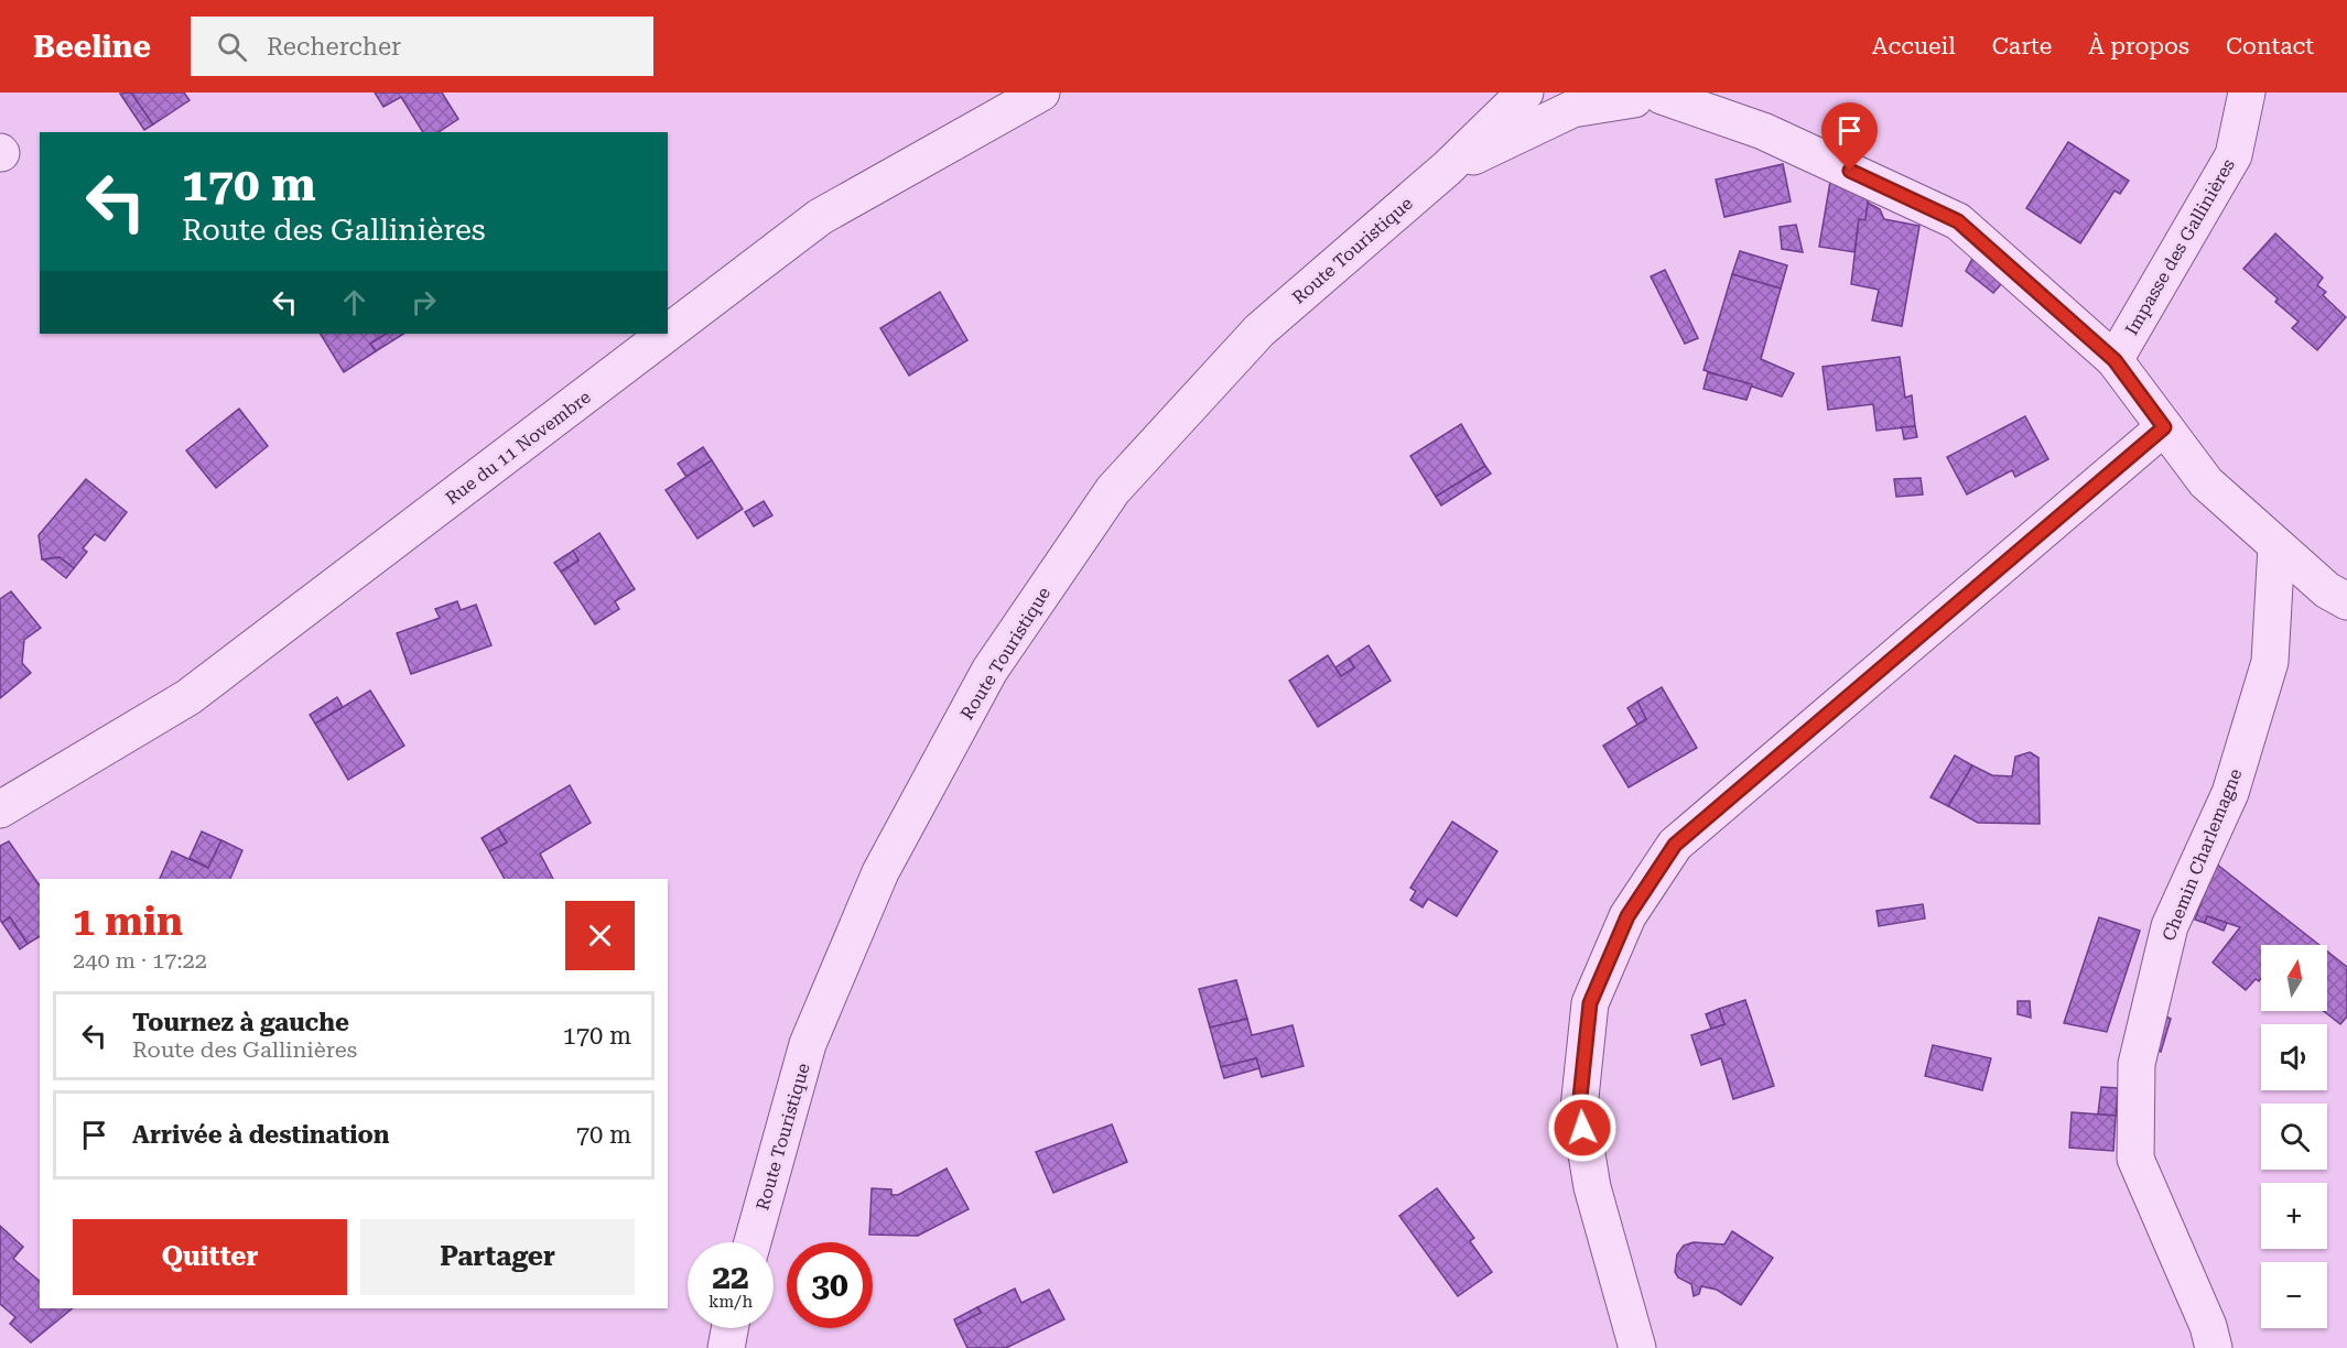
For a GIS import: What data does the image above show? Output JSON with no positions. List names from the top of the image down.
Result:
{
  "streets": {
    "street": [
      "Impasse des Gallinières",
      "Route Touristique",
      "Rue du 11 Novembre",
      "Chemin Charlemagne"
    ]
  },
  "north": "top",
  "page": {
    "header": "Beeline",
    "search": "Rechercher",
    "nav": [
      "Accueil",
      "Carte",
      "À propos",
      "Contact"
    ],
    "turn": ["170 m", "Route des Gallinières"],
    "heading": ["1 min", "240 m · 17:22"],
    "map_buttons": ["+", "−"],
    "list": [
      {
        "name": "Tournez à gauche",
        "note": "Route des Gallinières",
        "value": "170 m"
      },
      {
        "name": "Arrivée à destination",
        "value": "70 m"
      }
    ],
    "buttons": ["Quitter", "Partager"],
    "speed": "22 km/h",
    "limit": "30"
  }
}
